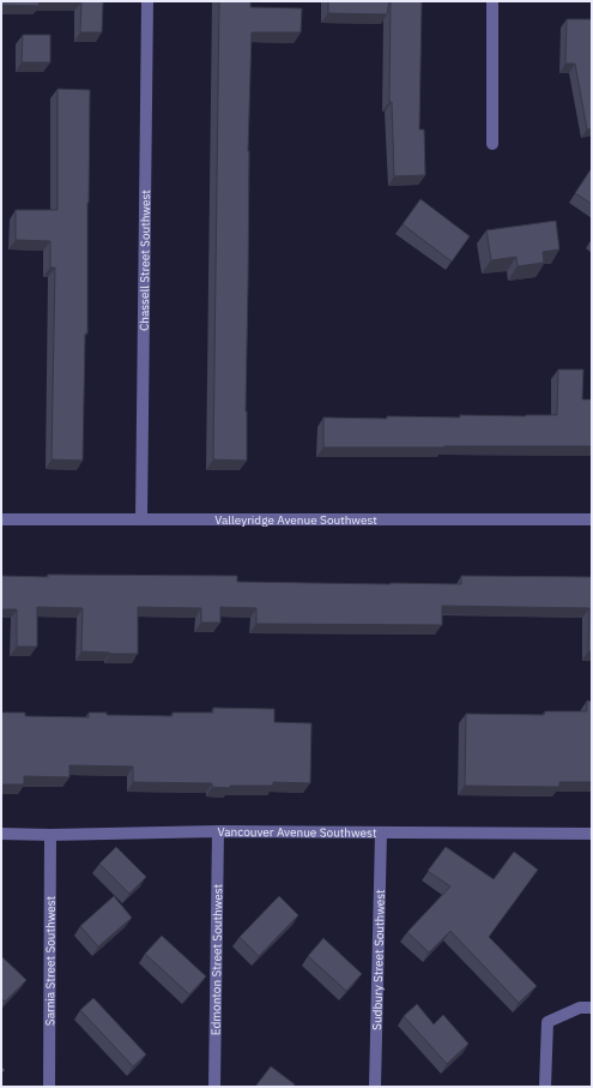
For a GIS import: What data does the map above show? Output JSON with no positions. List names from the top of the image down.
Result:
{
  "streets": {
    "street": [
      "Chassell Street Southwest",
      "Valleyridge Avenue Southwest",
      "Vancouver Avenue Southwest",
      "Edmonton Street Southwest",
      "Sudbury Street Southwest",
      "Sarnia Street Southwest"
    ]
  },
  "crossings": [
    ["Chassell Street Southwest", "Valleyridge Avenue Southwest"],
    ["Vancouver Avenue Southwest", "Edmonton Street Southwest"],
    ["Vancouver Avenue Southwest", "Sudbury Street Southwest"],
    ["Vancouver Avenue Southwest", "Sarnia Street Southwest"]
  ]
}
